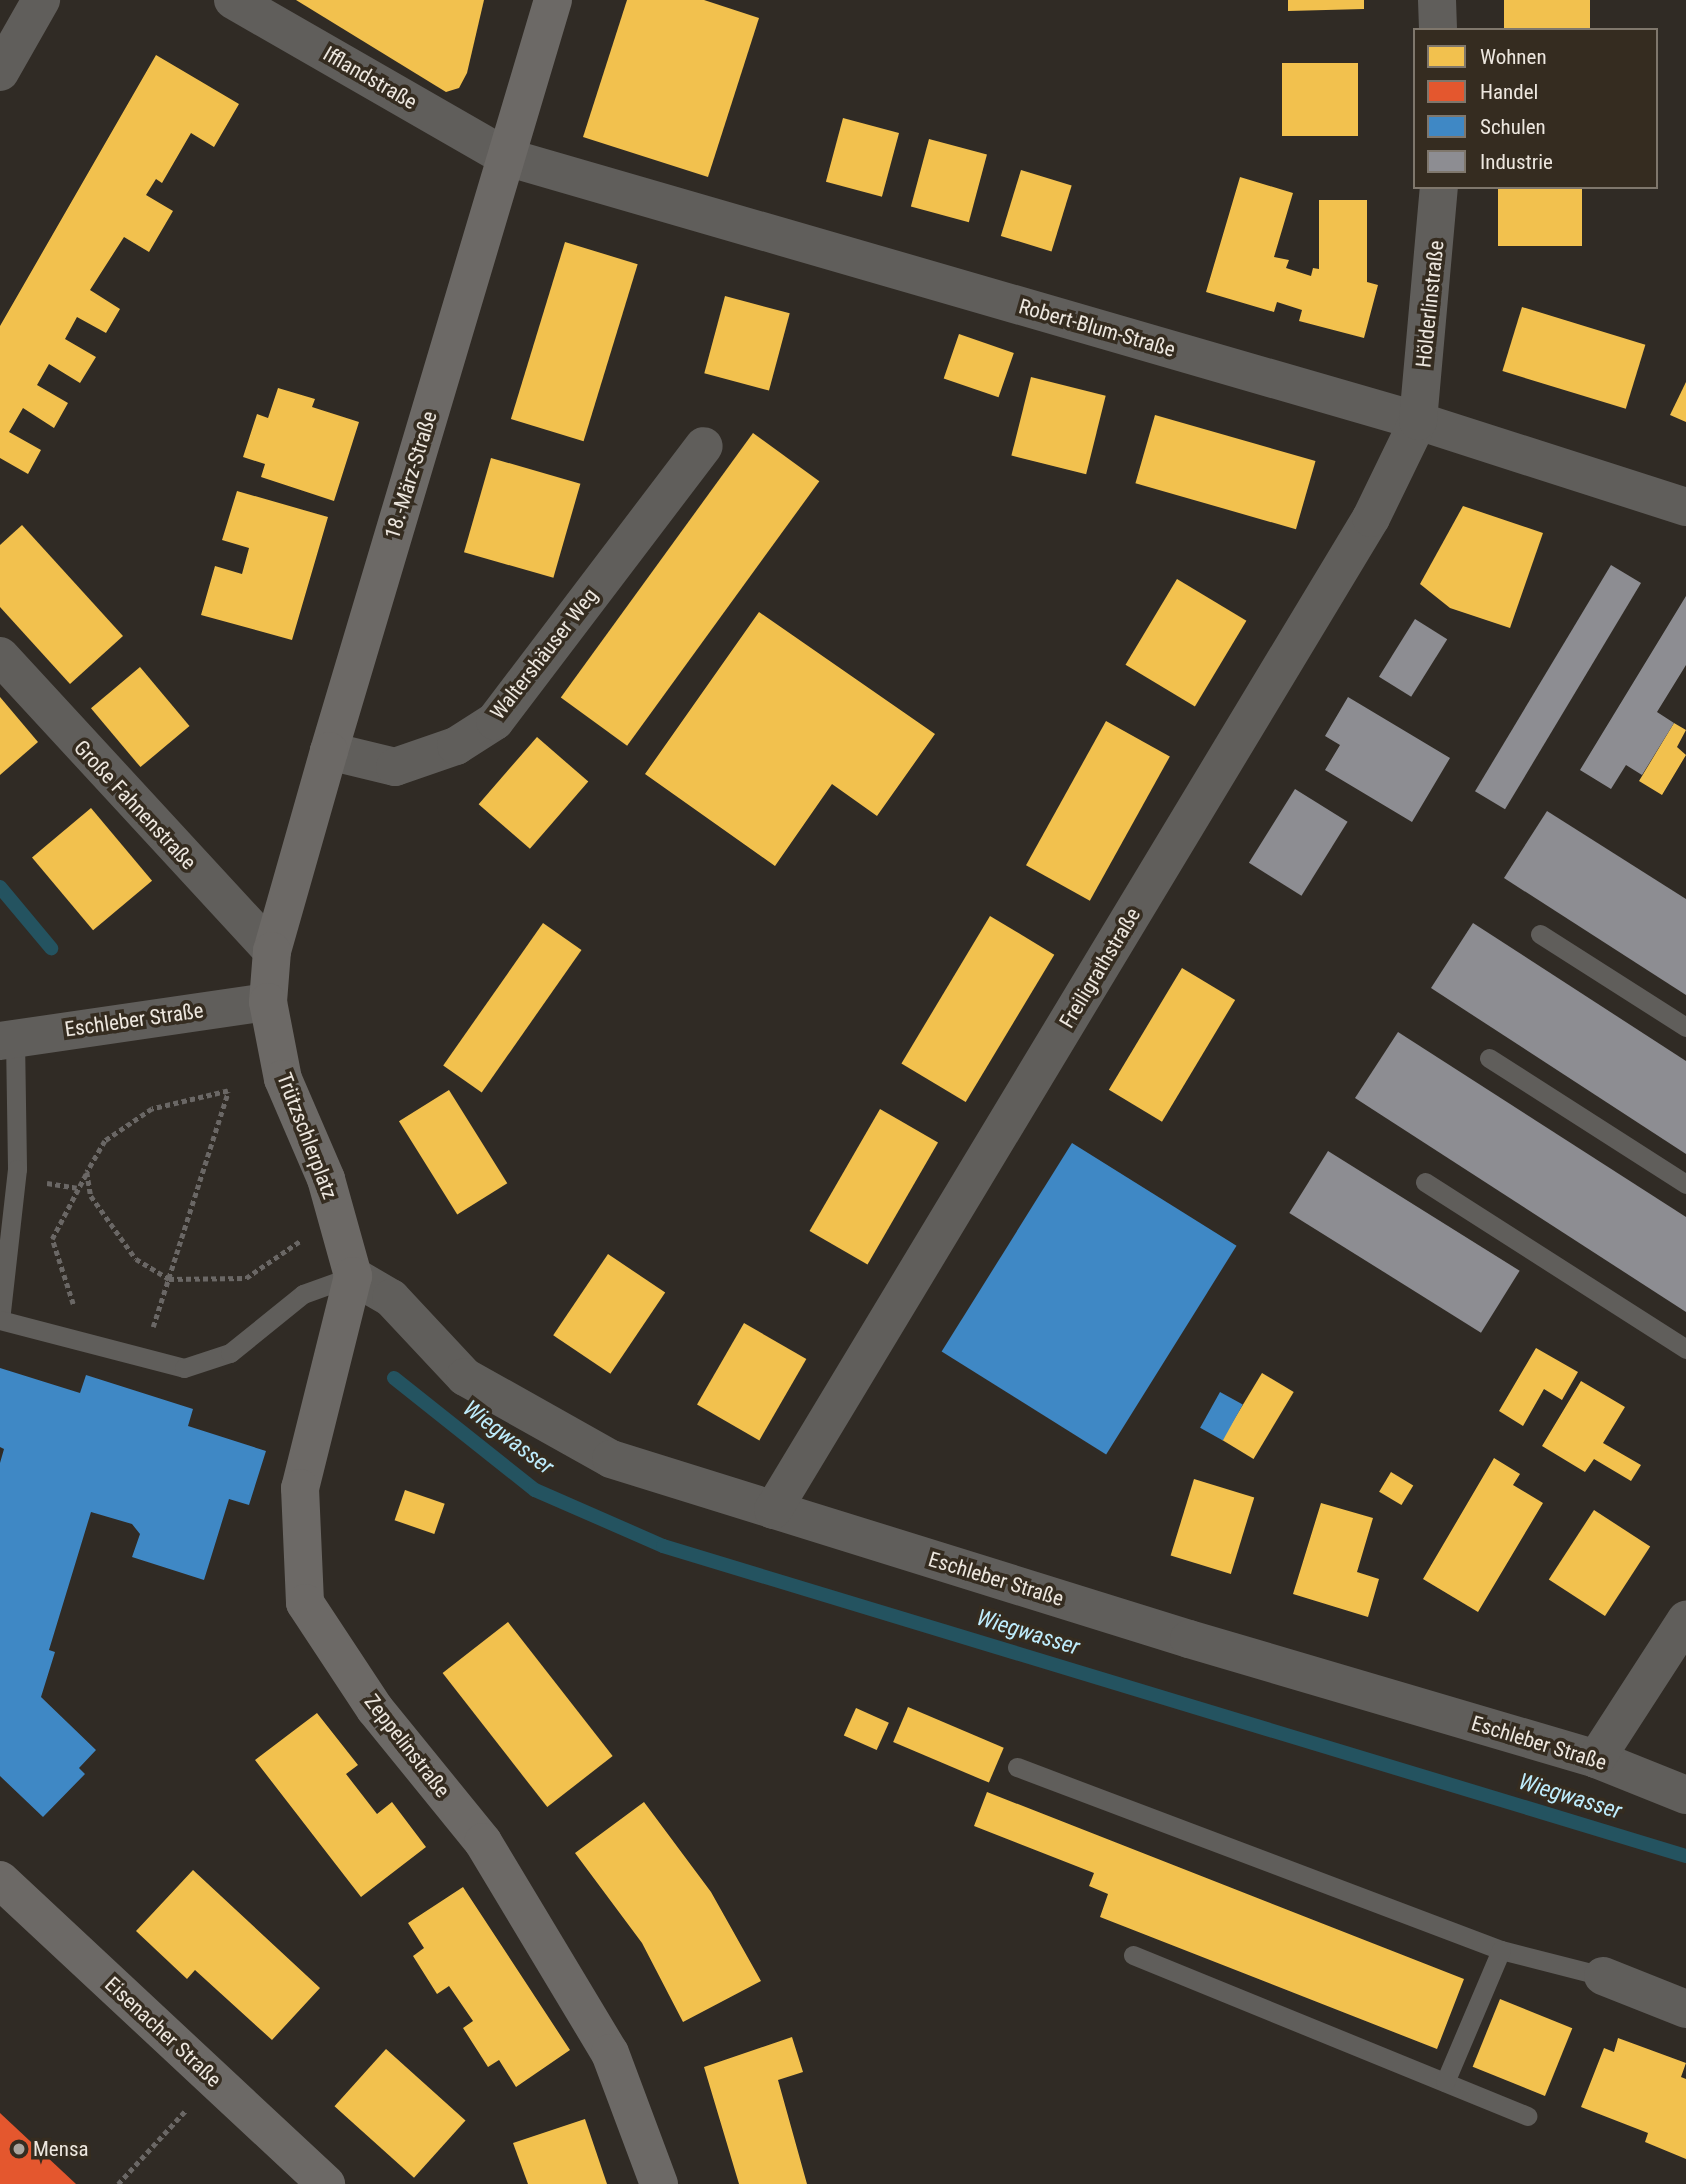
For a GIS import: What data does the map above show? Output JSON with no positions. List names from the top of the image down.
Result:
{
  "streets": {
    "street": [
      "Ifflandstraße",
      "Hölderlinstraße",
      "Robert-Blum-Straße",
      "18.-März-Straße",
      "Waltershäuser Weg",
      "Große Fahnenstraße",
      "Freiligrathstraße",
      "Eschleber Straße",
      "Trützschlerplatz",
      "Zeppelinstraße",
      "Eisenacher Straße"
    ]
  },
  "crossings": [
    ["Ifflandstraße", "Robert-Blum-Straße"],
    ["Ifflandstraße", "18.-März-Straße"],
    ["Hölderlinstraße", "Robert-Blum-Straße"],
    ["Hölderlinstraße", "Freiligrathstraße"],
    ["Robert-Blum-Straße", "18.-März-Straße"],
    ["Robert-Blum-Straße", "Freiligrathstraße"],
    ["18.-März-Straße", "Waltershäuser Weg"],
    ["18.-März-Straße", "Große Fahnenstraße"],
    ["18.-März-Straße", "Trützschlerplatz"],
    ["Große Fahnenstraße", "Trützschlerplatz"],
    ["Freiligrathstraße", "Eschleber Straße"],
    ["Eschleber Straße", "Trützschlerplatz"],
    ["Eschleber Straße", "Zeppelinstraße"],
    ["Trützschlerplatz", "Zeppelinstraße"]
  ],
  "water": ["Wiegwasser"],
  "places": ["Mensa"],
  "legend": [
    "Wohnen",
    "Handel",
    "Schulen",
    "Industrie"
  ]
}
